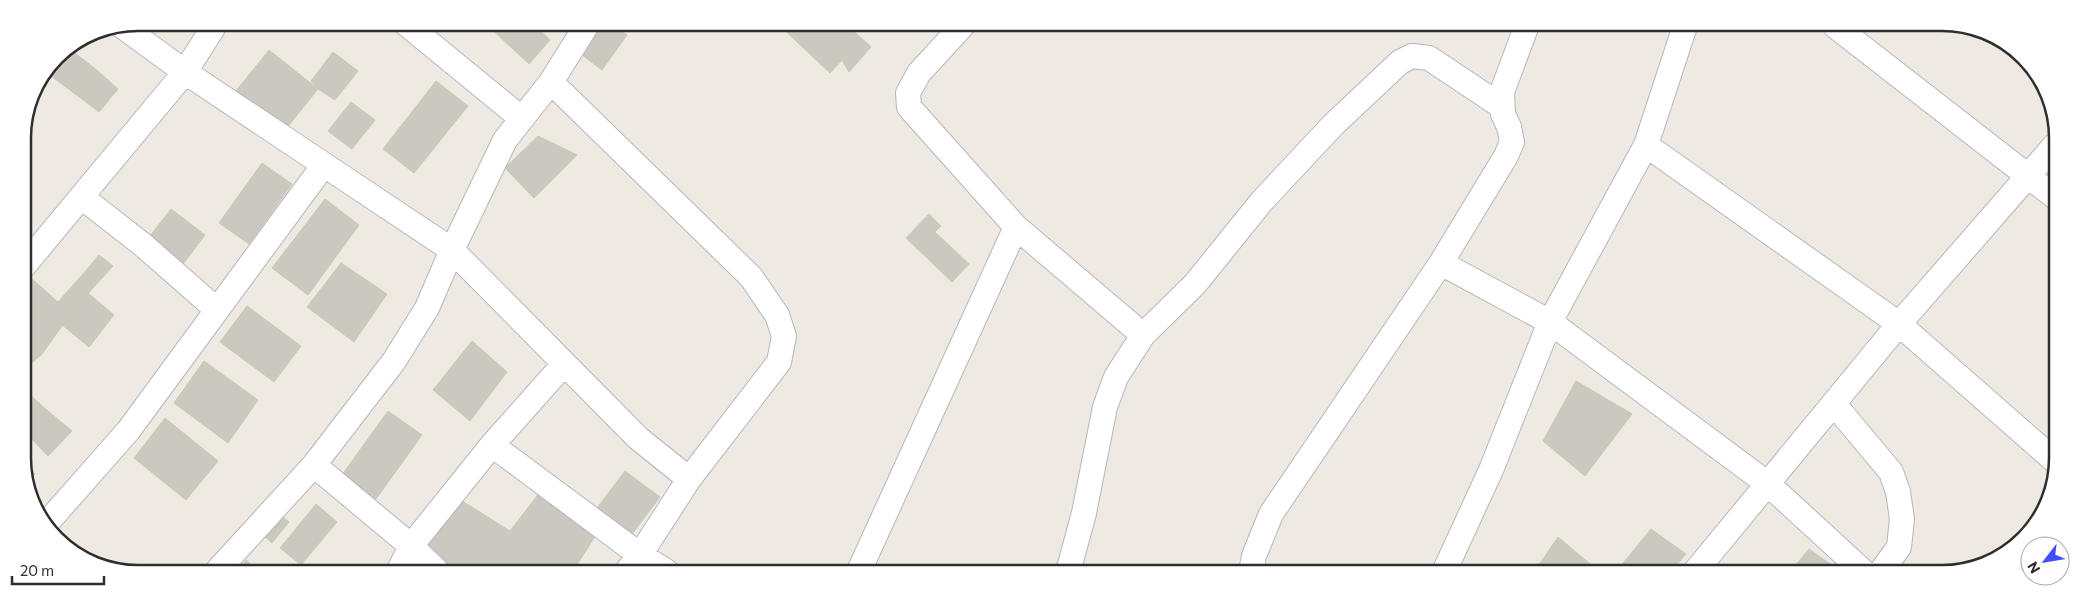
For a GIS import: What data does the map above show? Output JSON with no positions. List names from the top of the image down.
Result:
{
  "scale_bar": "20 m",
  "north": "bottom left"
}
